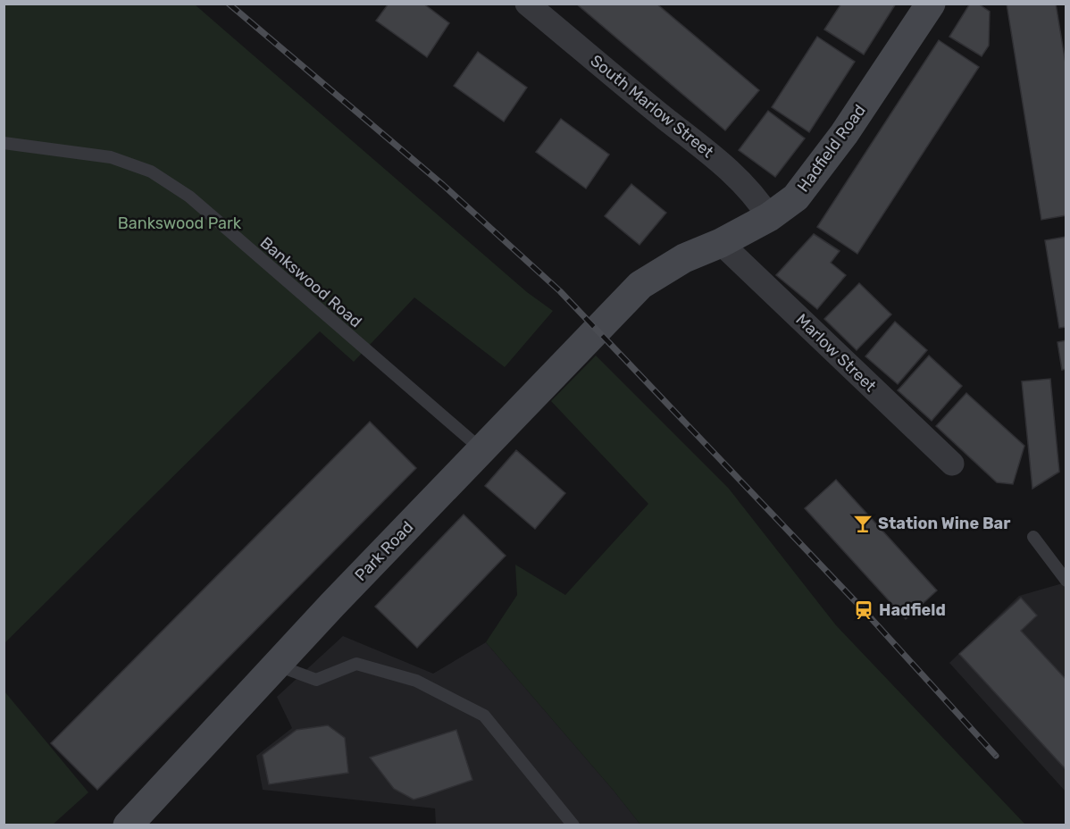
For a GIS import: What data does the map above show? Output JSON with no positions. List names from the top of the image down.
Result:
{
  "streets": {
    "street": [
      "South Marlow Street",
      "Hadfield Road",
      "Marlow Street",
      "Park Road"
    ],
    "lane": ["Bankswood Road"]
  },
  "crossings": [
    ["South Marlow Street", "Hadfield Road"],
    ["Hadfield Road", "Marlow Street"],
    ["Hadfield Road", "Park Road"],
    ["Bankswood Road", "Park Road"]
  ],
  "parks": ["Bankswood Park"],
  "places": {
    "bar": ["Station Wine Bar"],
    "station": ["Hadfield"]
  }
}
